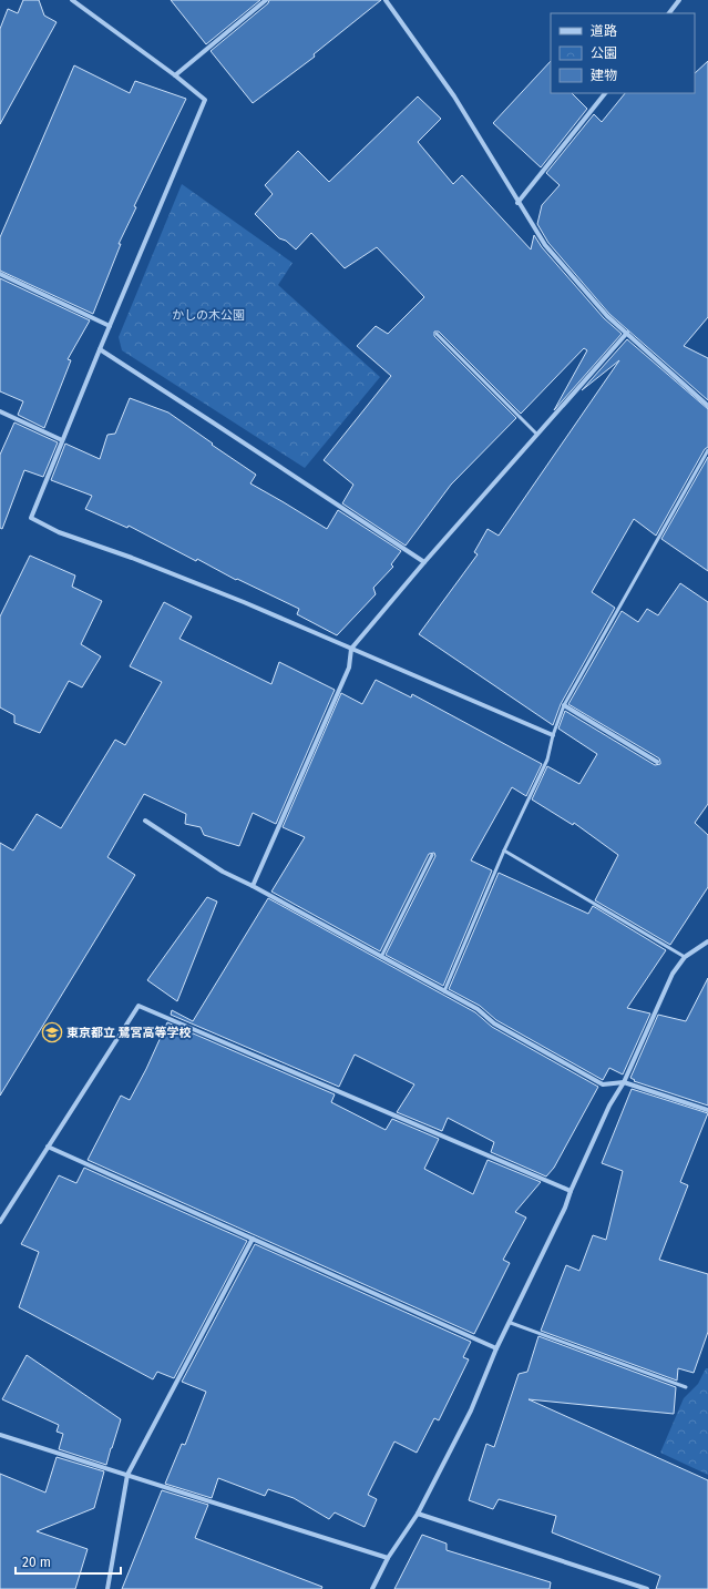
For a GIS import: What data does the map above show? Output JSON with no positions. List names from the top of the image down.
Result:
{
  "parks": ["かしの木公園"],
  "places": {
    "school or university": ["東京都立 鷺宮高等学校"]
  },
  "legend": ["道路", "公園", "建物"],
  "scale_bar": "20 m"
}
